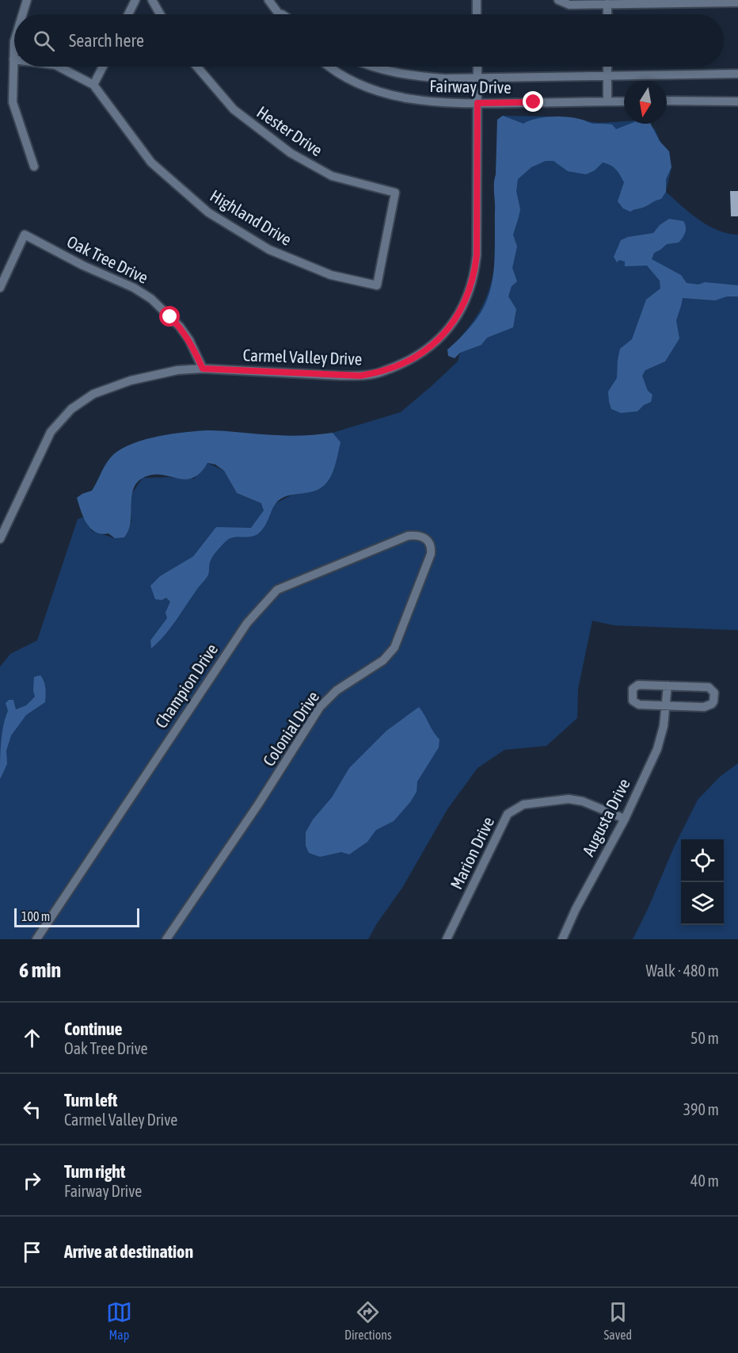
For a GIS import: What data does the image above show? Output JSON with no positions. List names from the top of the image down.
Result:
{
  "streets": {
    "street": [
      "Fairway Drive",
      "Hester Drive",
      "Highland Drive",
      "Oak Tree Drive",
      "Carmel Valley Drive",
      "Champion Drive",
      "Colonial Drive",
      "Augusta Drive",
      "Marion Drive"
    ]
  },
  "crossings": [
    ["Fairway Drive", "Carmel Valley Drive"],
    ["Hester Drive", "Highland Drive"],
    ["Oak Tree Drive", "Carmel Valley Drive"],
    ["Champion Drive", "Colonial Drive"],
    ["Augusta Drive", "Marion Drive"]
  ],
  "scale_bar": "100 m",
  "north": "bottom",
  "page": {
    "search": "Search here",
    "scale": "100 m",
    "heading": ["6 min", "Walk · 480 m"],
    "list": [
      ["Continue", "Oak Tree Drive", "50 m"],
      ["Turn left", "Carmel Valley Drive", "390 m"],
      ["Turn right", "Fairway Drive", "40 m"],
      "Arrive at destination"
    ],
    "nav": ["Map", "Directions", "Saved"]
  }
}
